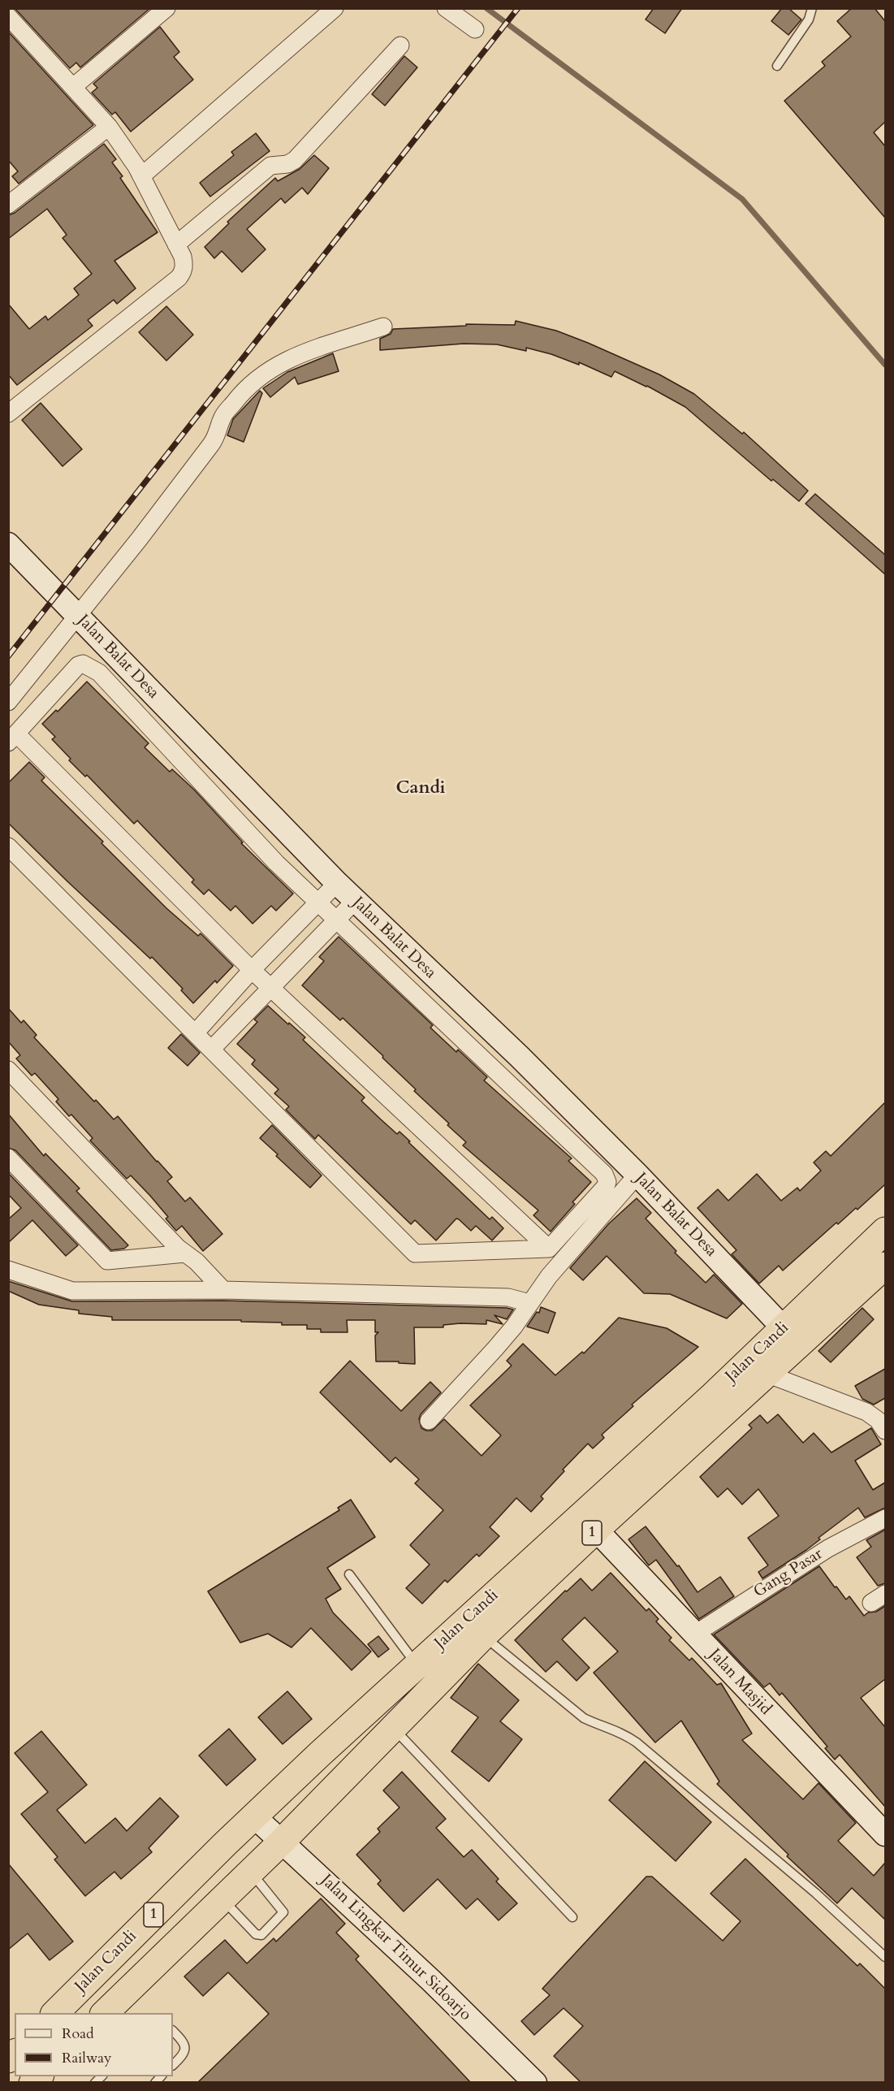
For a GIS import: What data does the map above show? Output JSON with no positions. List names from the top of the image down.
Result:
{
  "streets": {
    "highway": ["Jalan Candi", "1"],
    "street": [
      "Jalan Balat Desa",
      "Gang Pasar",
      "Jalan Masjid",
      "Jalan Lingkar Timur Sidoarjo"
    ]
  },
  "crossings": [
    ["Jalan Balat Desa", "Jalan Candi"],
    ["Jalan Candi", "Jalan Masjid"],
    ["Jalan Candi", "Jalan Lingkar Timur Sidoarjo"],
    ["Gang Pasar", "Jalan Masjid"]
  ],
  "districts": ["Candi"],
  "legend": ["Road", "Railway"]
}
